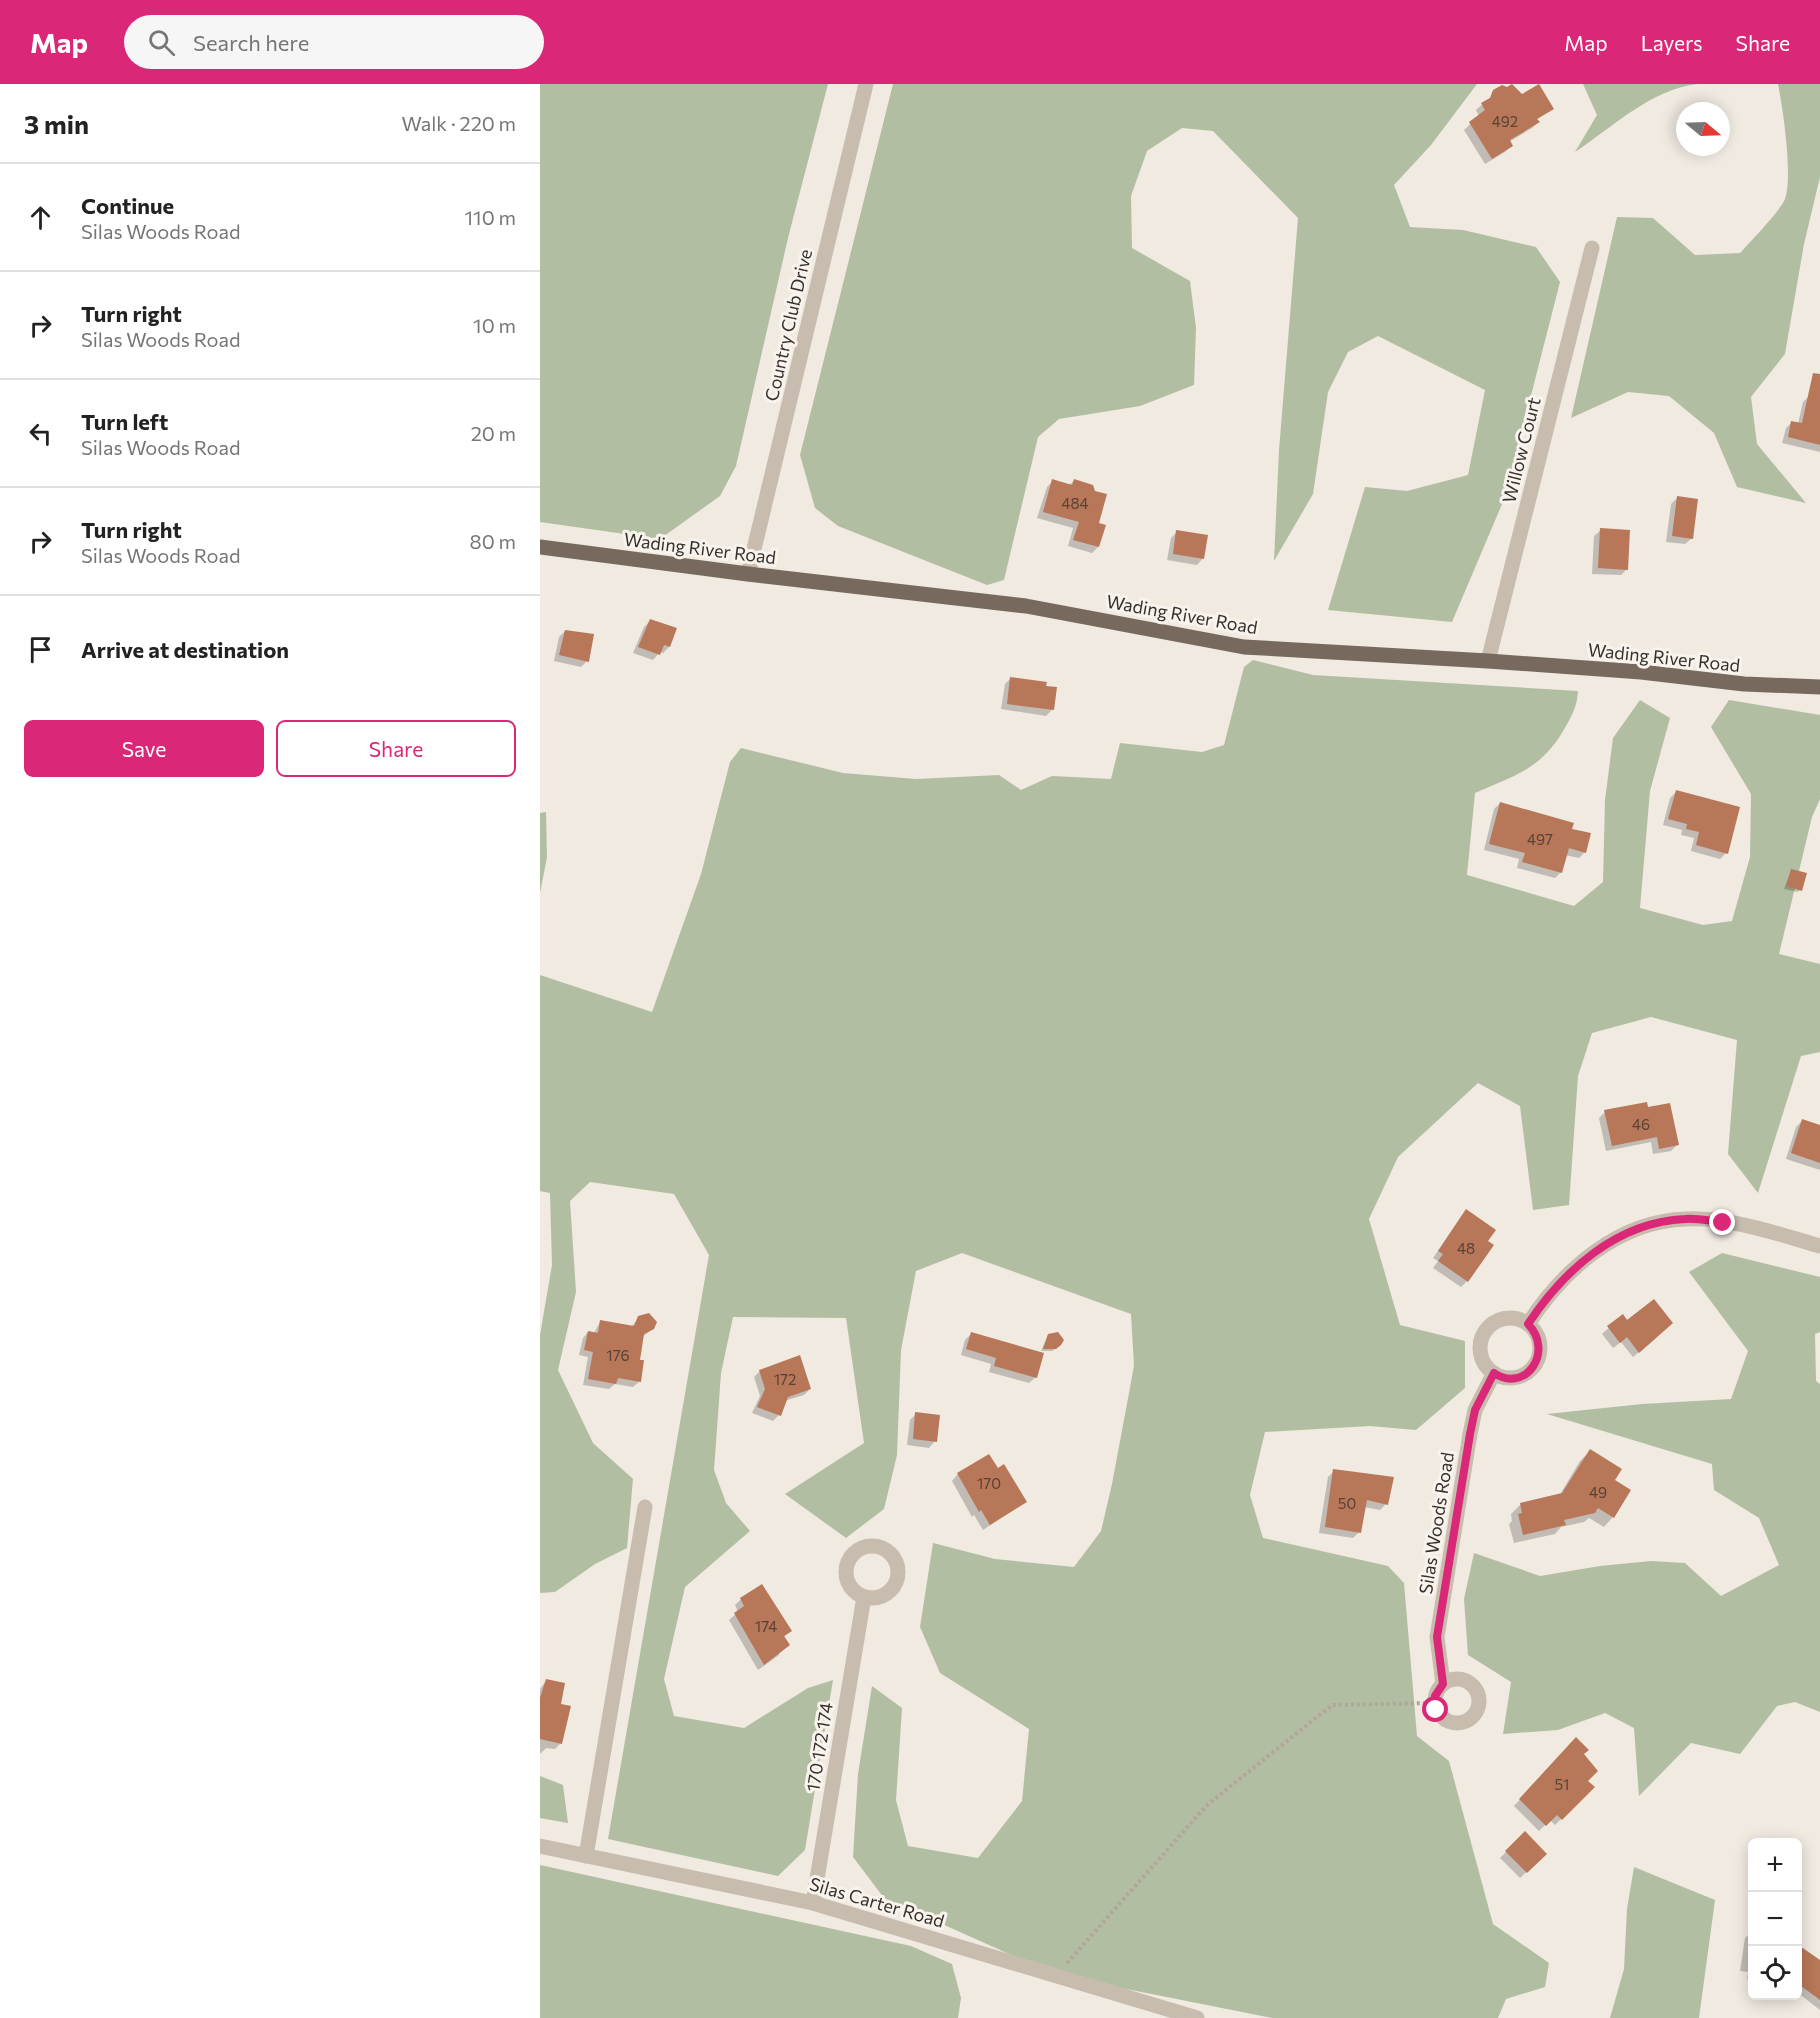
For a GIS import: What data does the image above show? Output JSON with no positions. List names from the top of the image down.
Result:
{
  "streets": {
    "main road": ["Wading River Road"],
    "street": [
      "Country Club Drive",
      "Willow Court",
      "Silas Woods Road",
      "170 172 174",
      "Silas Carter Road"
    ]
  },
  "crossings": [
    ["Country Club Drive", "Wading River Road"],
    ["Willow Court", "Wading River Road"],
    ["170 172 174", "Silas Carter Road"]
  ],
  "house_numbers": [
    "492",
    "484",
    "497",
    "46",
    "48",
    "176",
    "172",
    "170",
    "49",
    "50",
    "174",
    "51"
  ],
  "north": "right",
  "page": {
    "header": "Map",
    "search": "Search here",
    "nav": ["Map", "Layers", "Share"],
    "heading": ["3 min", "Walk · 220 m"],
    "list": [
      ["Continue", "Silas Woods Road", "110 m"],
      ["Turn right", "Silas Woods Road", "10 m"],
      ["Turn left", "Silas Woods Road", "20 m"],
      ["Turn right", "Silas Woods Road", "80 m"],
      "Arrive at destination"
    ],
    "buttons": ["Save", "Share"],
    "map_buttons": ["+", "−"]
  }
}
